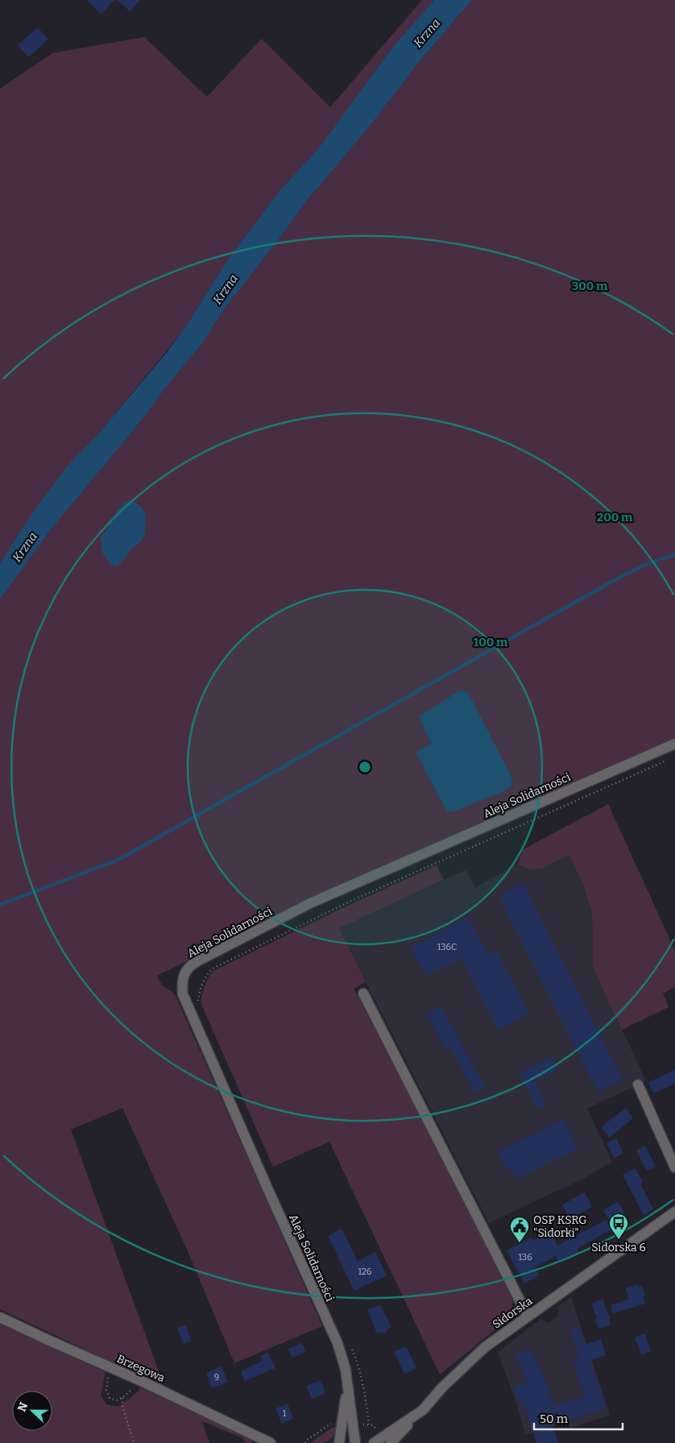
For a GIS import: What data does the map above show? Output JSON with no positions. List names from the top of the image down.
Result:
{
  "streets": {
    "street": ["Aleja Solidarności", "Sidorska", "Brzegowa"]
  },
  "water": ["Krzna"],
  "places": {
    "bus stop": ["Sidorska 6"],
    "public building": ["OSP KSRG \"Sidorki\""]
  },
  "house_numbers": [
    "136C",
    "136",
    "126",
    "9",
    "1"
  ],
  "scale_bar": "50 m",
  "north": "left",
  "rings": ["300 m", "200 m", "100 m"]
}
